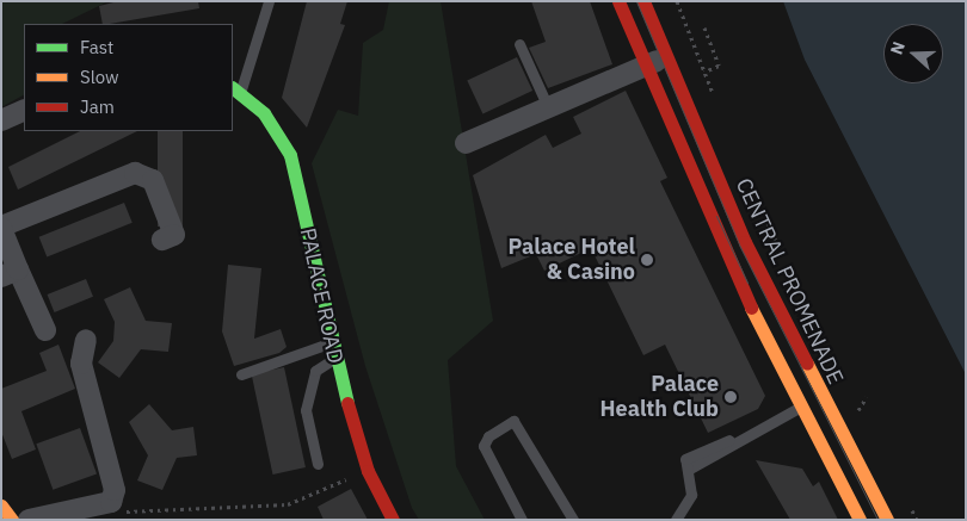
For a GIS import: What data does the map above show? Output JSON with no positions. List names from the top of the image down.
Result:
{
  "streets": {
    "main road": ["CENTRAL PROMENADE", "PALACE ROAD"]
  },
  "places": ["Palace Hotel & Casino", "Palace Health Club"],
  "legend": ["Fast", "Slow", "Jam"],
  "north": "left"
}
